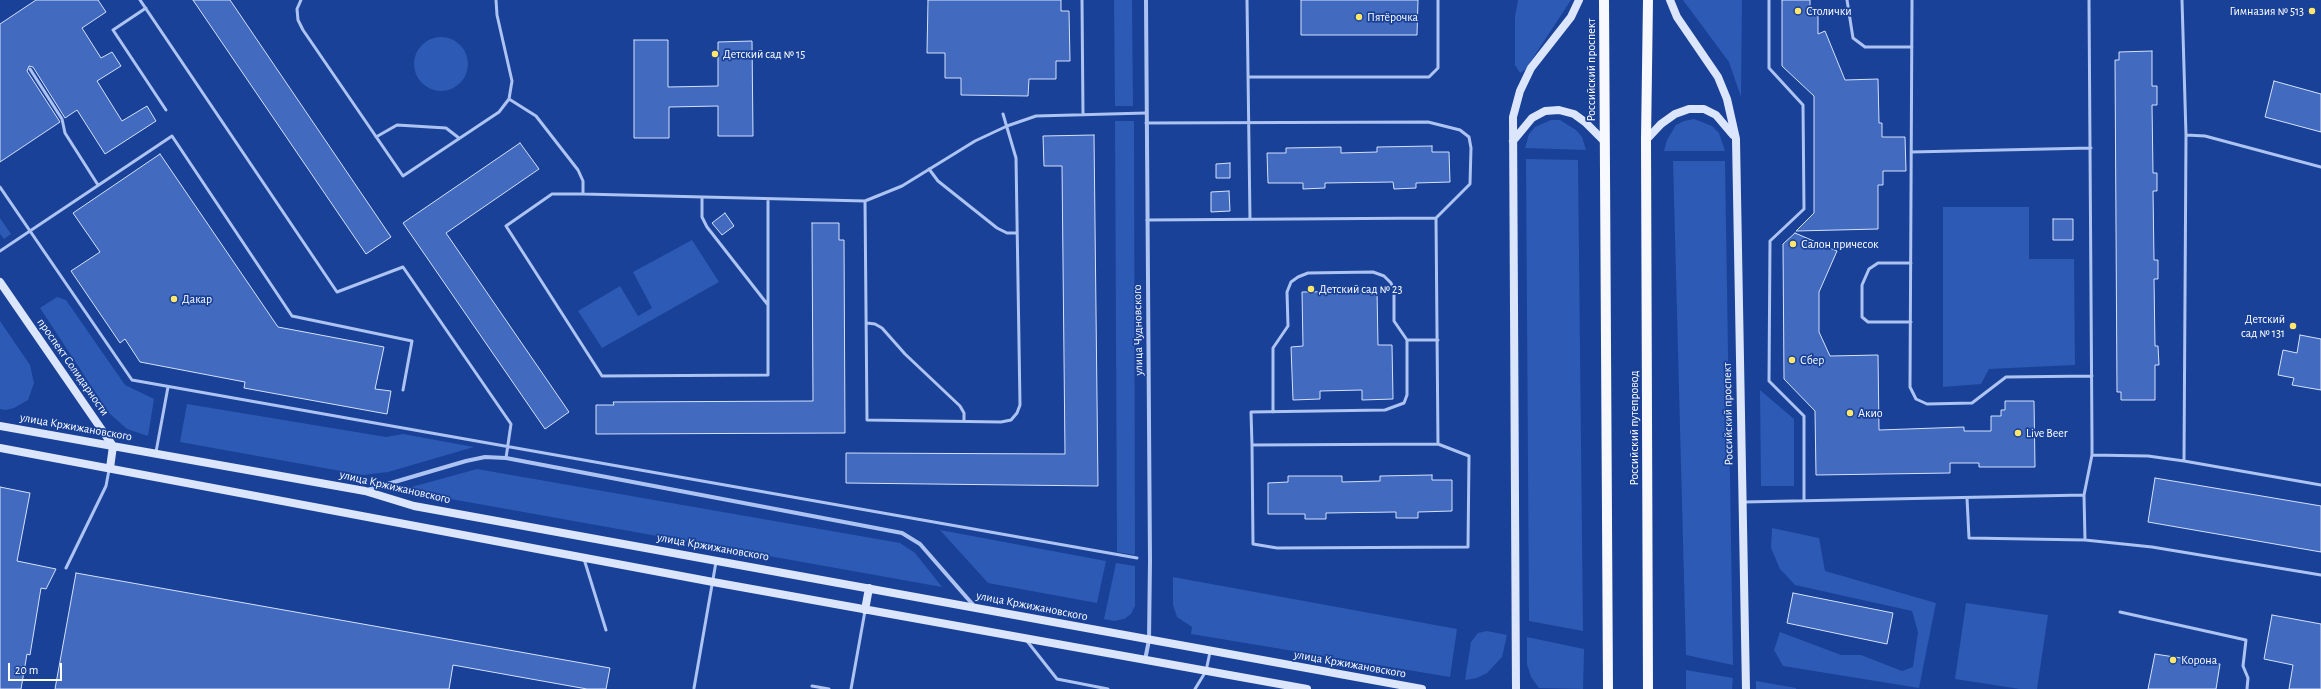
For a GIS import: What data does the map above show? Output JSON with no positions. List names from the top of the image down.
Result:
{
  "streets": {
    "main road": ["Российский проспект", "Российский путепровод"],
    "street": ["улица Чудновского", "проспект Солидарности", "улица Кржижановского"]
  },
  "crossings": [
    ["улица Чудновского", "улица Кржижановского"],
    ["проспект Солидарности", "улица Кржижановского"]
  ],
  "places": [
    "Столички",
    "Гимназия № 513",
    "Пятёрочка",
    "Детский сад № 15",
    "Салон причесок",
    "Детский сад № 23",
    "Дакар",
    "Детский сад № 131",
    "Сбер",
    "Акио",
    "Live Beer",
    "Корона"
  ],
  "scale_bar": "20 m"
}
